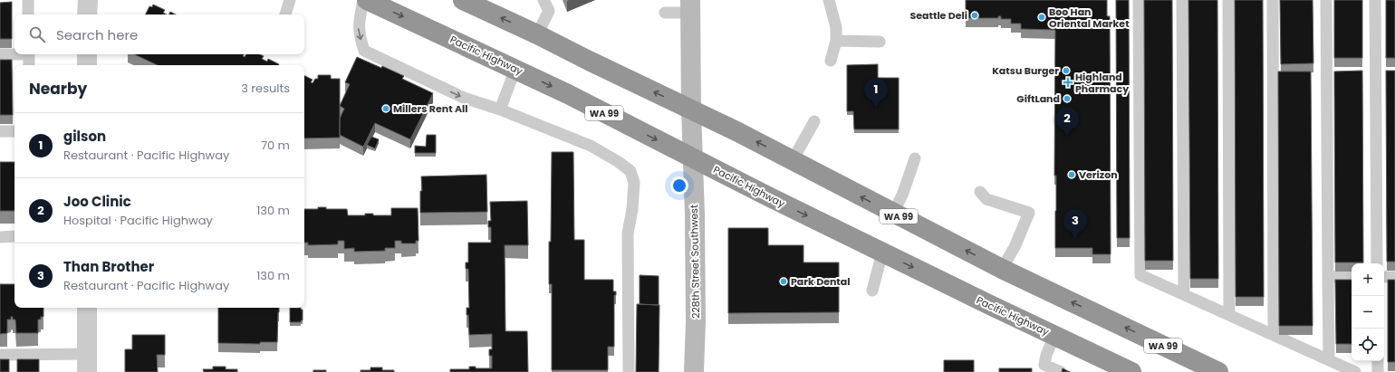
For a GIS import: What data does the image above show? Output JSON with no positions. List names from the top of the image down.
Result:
{
  "streets": {
    "highway": ["Pacific Highway", "WA 99"],
    "street": ["228th Street Southwest"]
  },
  "crossings": [
    ["Pacific Highway", "228th Street Southwest"],
    ["WA 99", "228th Street Southwest"]
  ],
  "places": {
    "other": [
      "Seattle Deli",
      "Boo Han Oriental Market",
      "Katsu Burger",
      "GiftLand",
      "Millers Rent All",
      "Verizon",
      "Park Dental"
    ],
    "health": ["Highland Pharmacy"]
  },
  "page": {
    "search": "Search here",
    "heading": ["Nearby", "3 results"],
    "pins": ["1", "2", "3"],
    "list": [
      {
        "mark": "1",
        "name": "gilson",
        "note": "Restaurant · Pacific Highway",
        "value": "70 m"
      },
      {
        "mark": "2",
        "name": "Joo Clinic",
        "note": "Hospital · Pacific Highway",
        "value": "130 m"
      },
      {
        "mark": "3",
        "name": "Than Brother",
        "note": "Restaurant · Pacific Highway",
        "value": "130 m"
      }
    ],
    "map_buttons": ["+", "−"]
  }
}
